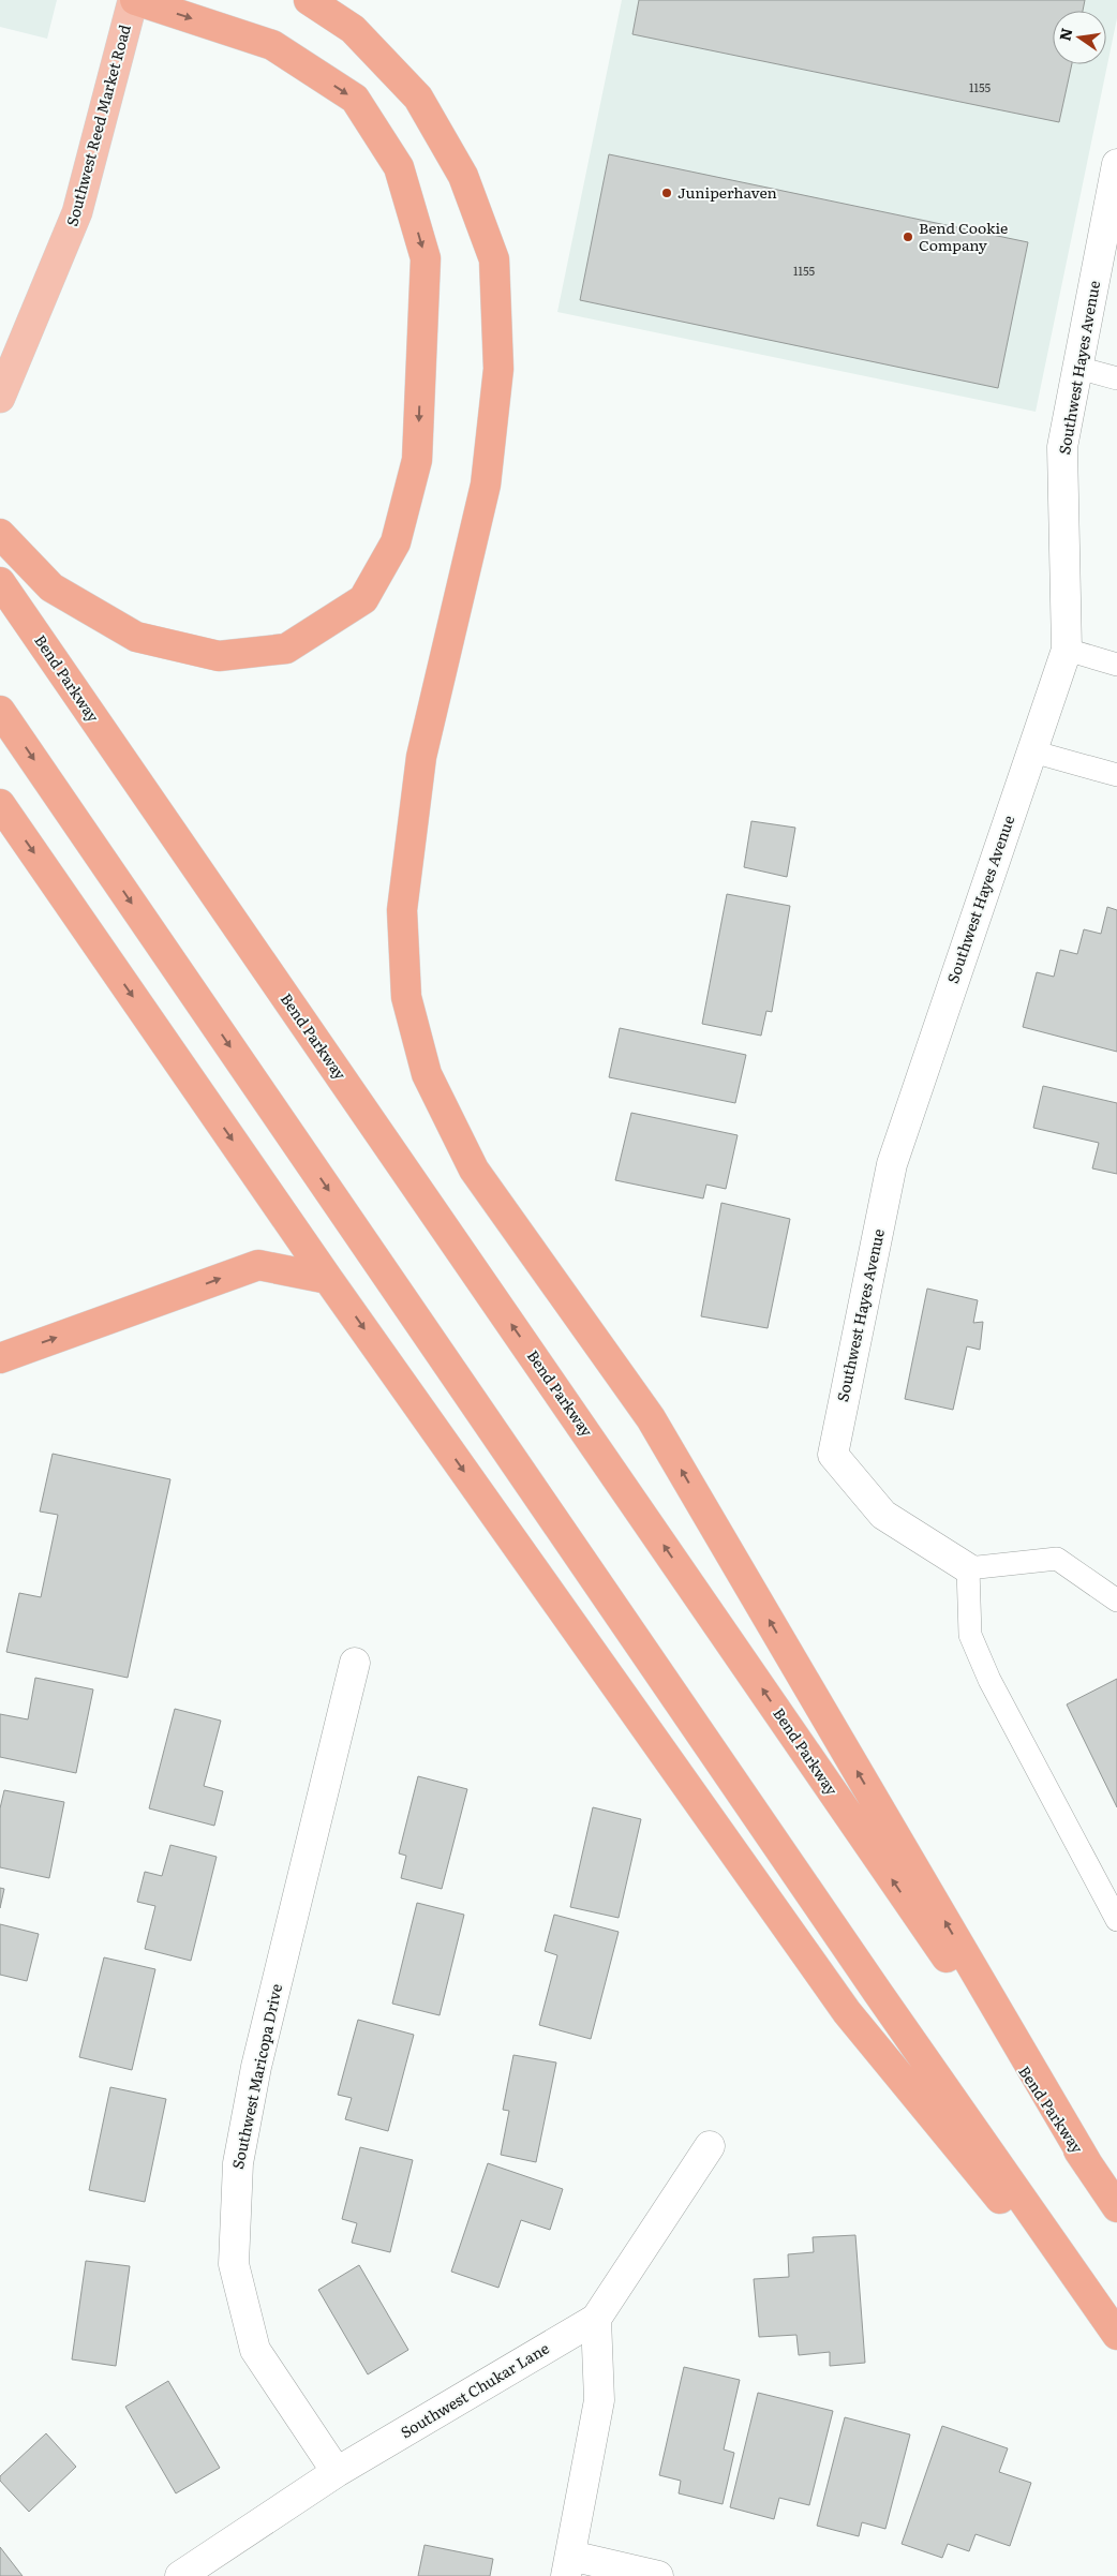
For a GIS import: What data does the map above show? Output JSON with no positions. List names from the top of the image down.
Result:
{
  "streets": {
    "highway": ["Bend Parkway"],
    "main road": ["Southwest Reed Market Road"],
    "street": ["Southwest Hayes Avenue", "Southwest Maricopa Drive", "Southwest Chukar Lane"]
  },
  "crossings": [
    ["Southwest Maricopa Drive", "Southwest Chukar Lane"]
  ],
  "places": ["Juniperhaven", "Bend Cookie Company"],
  "house_numbers": ["1155", "1155"],
  "north": "left"
}
